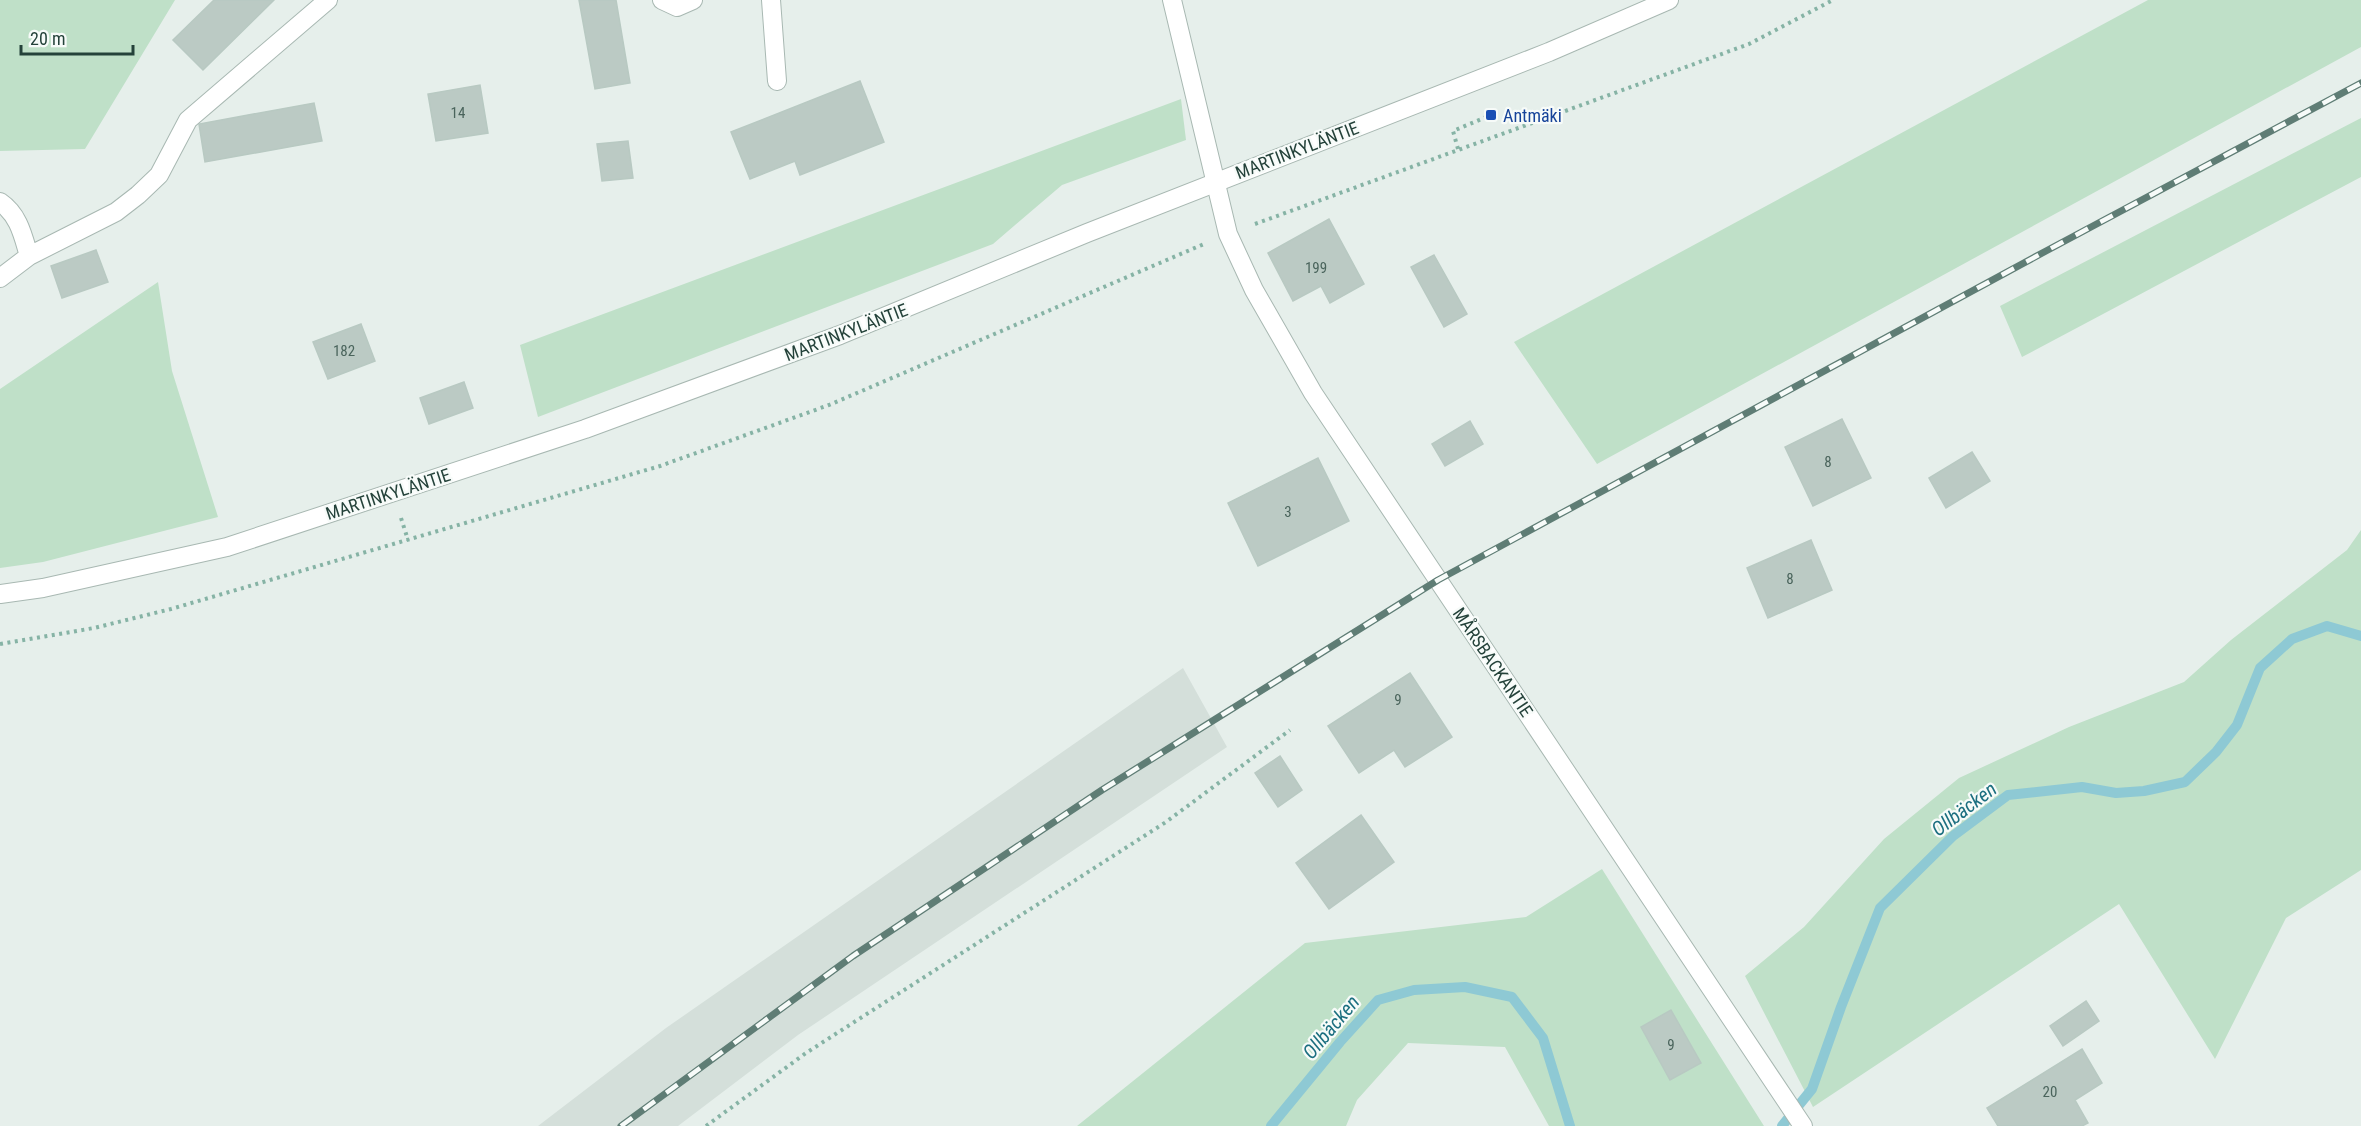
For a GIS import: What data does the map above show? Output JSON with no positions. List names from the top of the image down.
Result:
{
  "streets": {
    "street": ["MARTINKYLÄNTIE", "MÅRSBACKANTIE"]
  },
  "crossings": [
    ["MARTINKYLÄNTIE", "MÅRSBACKANTIE"]
  ],
  "water": ["Ollbäcken"],
  "places": {
    "transit": ["Antmäki"]
  },
  "house_numbers": [
    "14",
    "199",
    "182",
    "8",
    "3",
    "8",
    "9",
    "9",
    "20"
  ],
  "scale_bar": "20 m"
}
